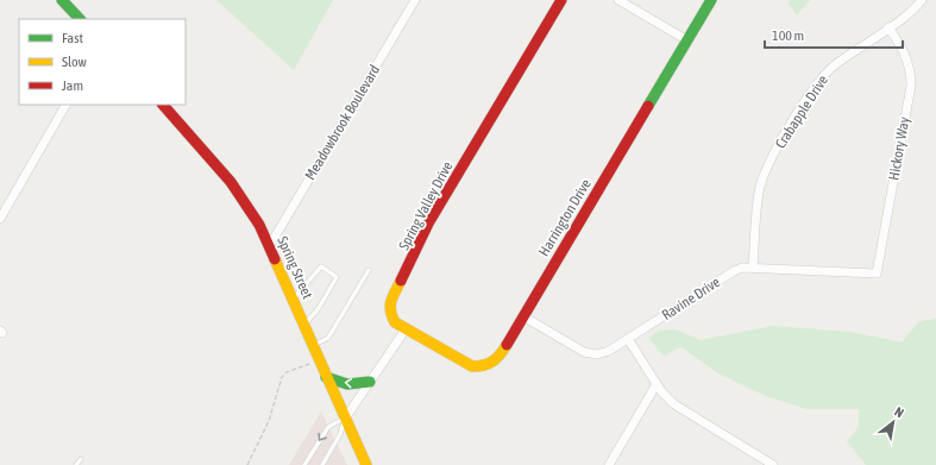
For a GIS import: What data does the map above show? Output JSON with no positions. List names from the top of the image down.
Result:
{
  "streets": {
    "street": [
      "Crabapple Drive",
      "Meadowbrook Boulevard",
      "Hickory Way",
      "Spring Valley Drive",
      "Harrington Drive",
      "Spring Street",
      "Ravine Drive"
    ]
  },
  "crossings": [
    ["Crabapple Drive", "Hickory Way"],
    ["Crabapple Drive", "Ravine Drive"],
    ["Meadowbrook Boulevard", "Spring Street"],
    ["Hickory Way", "Ravine Drive"],
    ["Spring Valley Drive", "Harrington Drive"],
    ["Harrington Drive", "Ravine Drive"]
  ],
  "legend": ["Fast", "Slow", "Jam"],
  "scale_bar": "100 m",
  "north": "top right"
}
